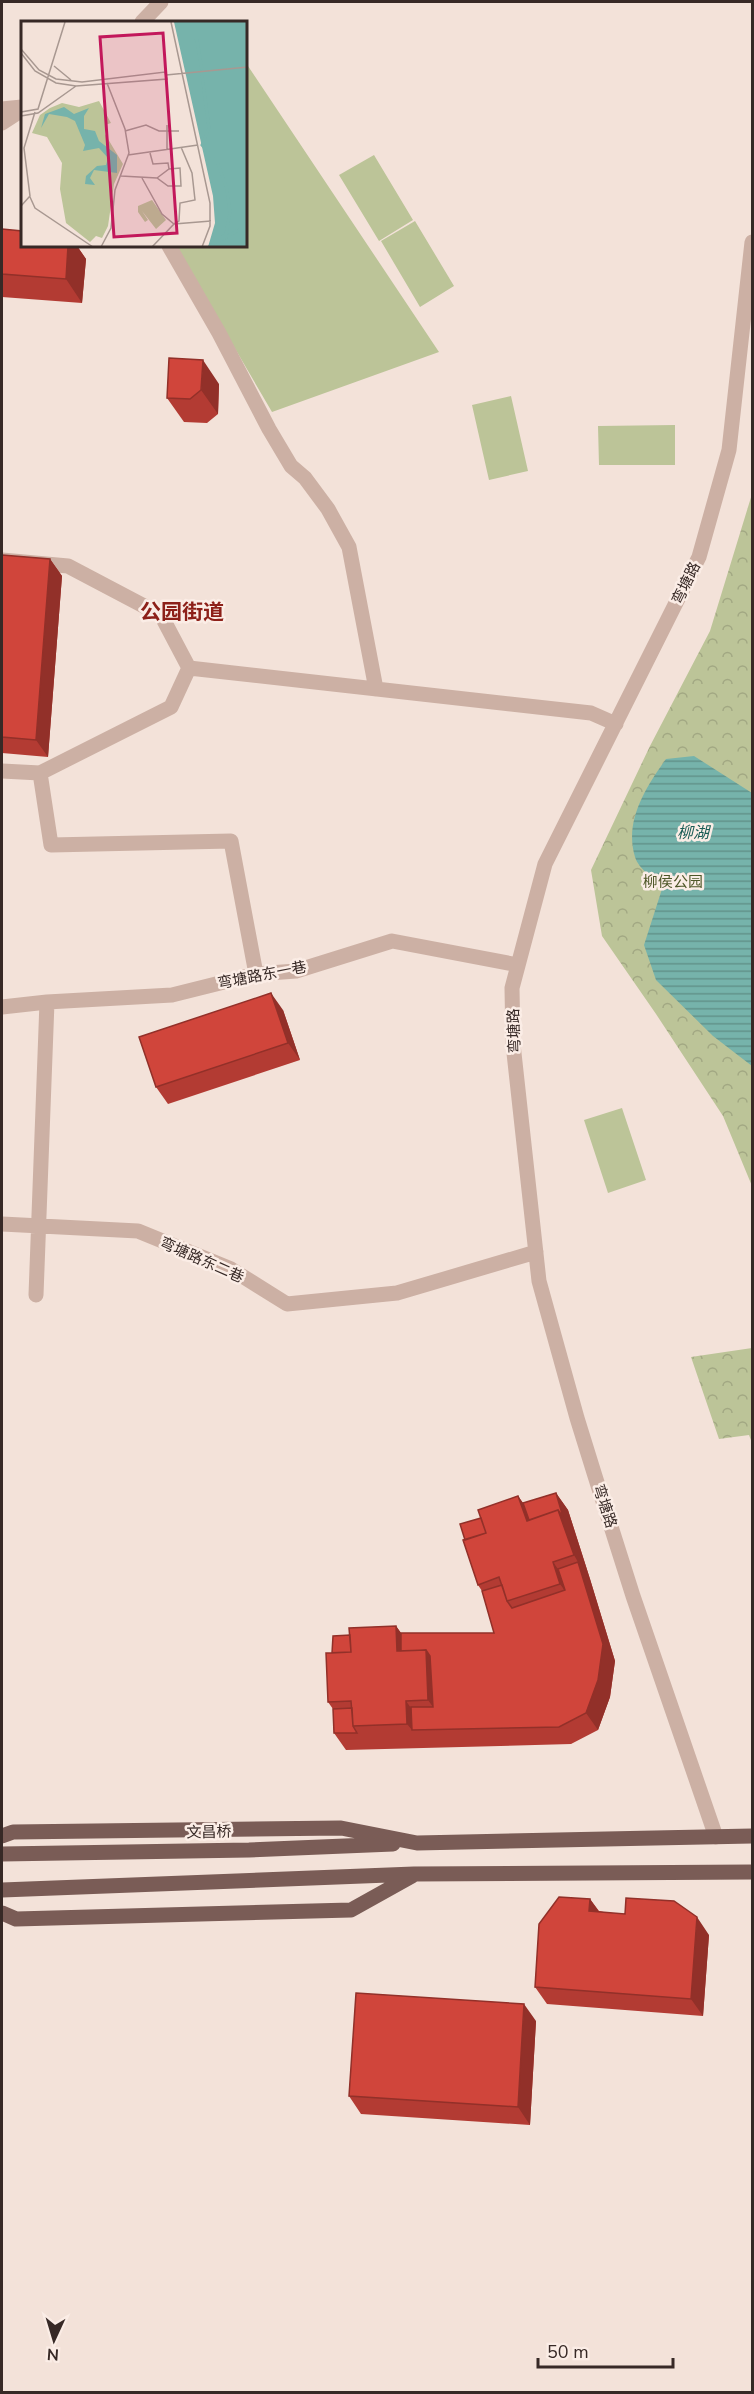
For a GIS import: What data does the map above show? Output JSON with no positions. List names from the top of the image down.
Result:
{
  "streets": {
    "main road": ["文昌桥"],
    "street": ["弯塘路", "弯塘路东一巷", "弯塘路东二巷"]
  },
  "crossings": [
    ["弯塘路", "弯塘路东一巷"],
    ["弯塘路", "弯塘路东二巷"]
  ],
  "districts": ["公园街道"],
  "water": ["柳湖"],
  "parks": ["柳侯公园"],
  "scale_bar": "50 m",
  "north": "bottom"
}
